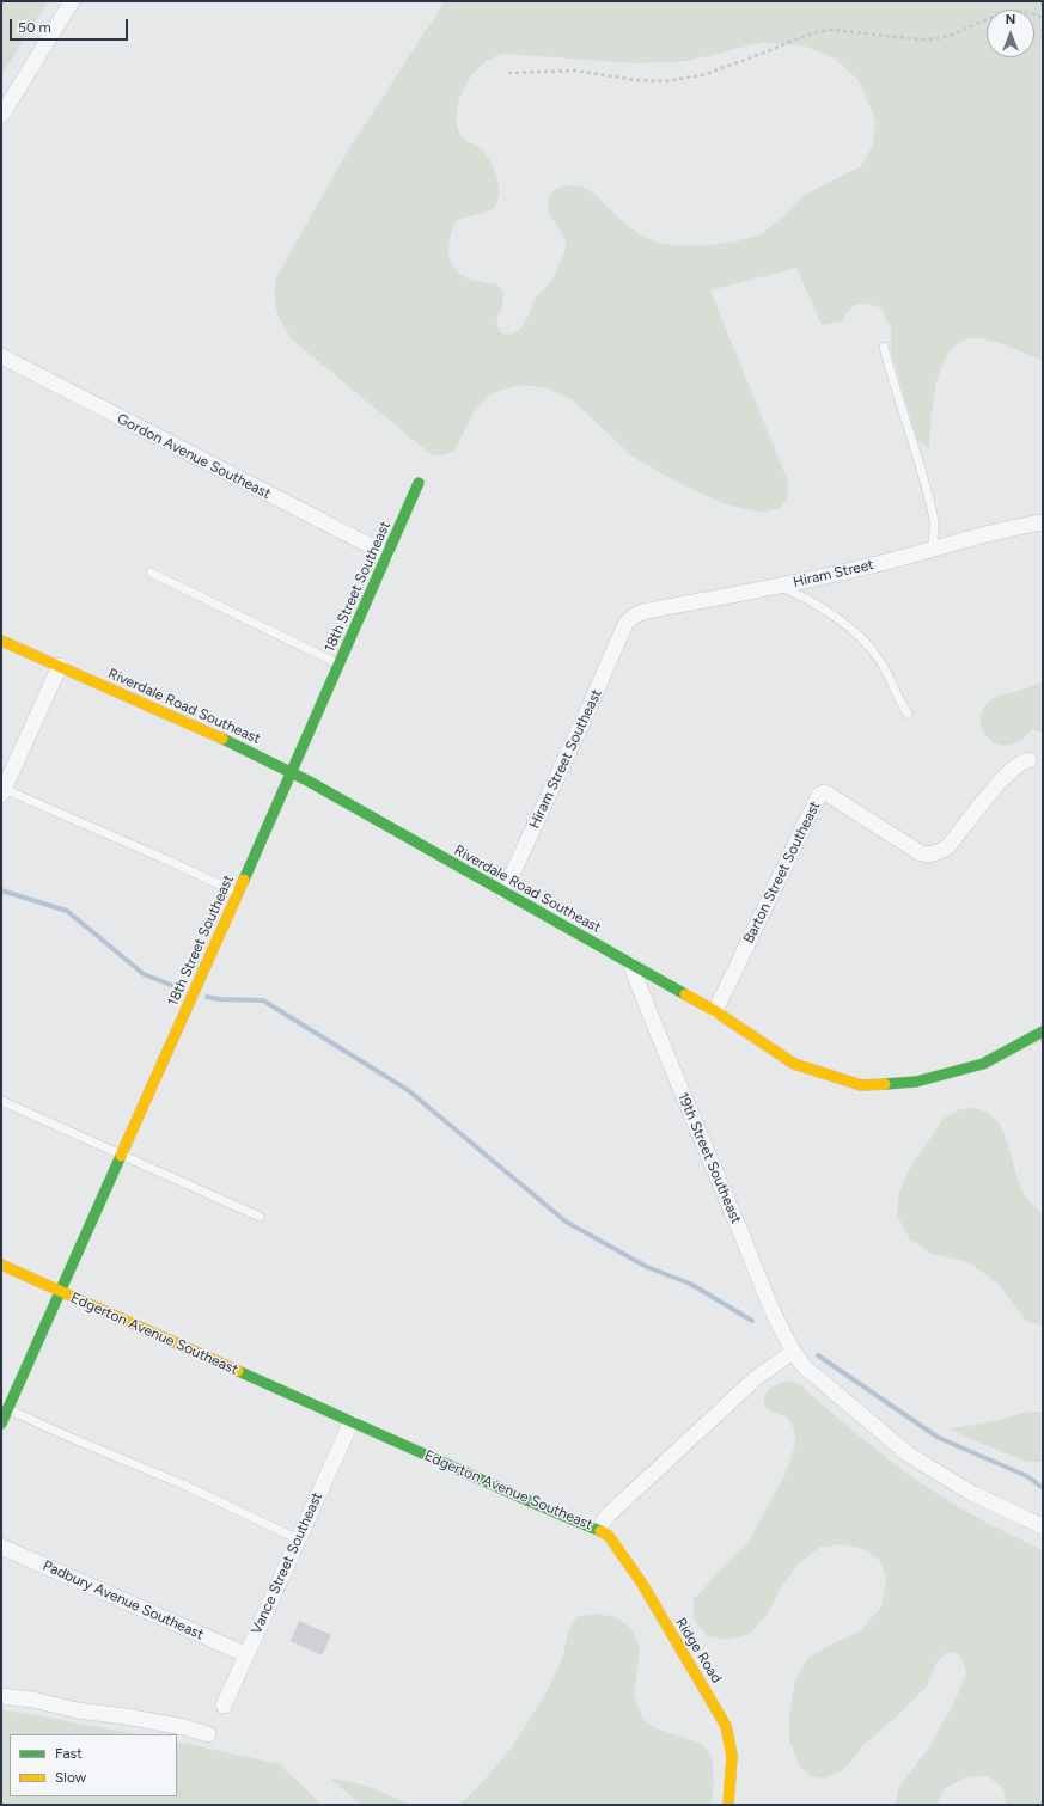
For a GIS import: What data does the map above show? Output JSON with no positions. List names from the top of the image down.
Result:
{
  "streets": {
    "street": [
      "Gordon Avenue Southeast",
      "Hiram Street",
      "18th Street Southeast",
      "Riverdale Road Southeast",
      "Hiram Street Southeast",
      "Barton Street Southeast",
      "19th Street Southeast",
      "Edgerton Avenue Southeast",
      "Vance Street Southeast",
      "Padbury Avenue Southeast",
      "Ridge Road"
    ]
  },
  "crossings": [
    ["Gordon Avenue Southeast", "18th Street Southeast"],
    ["Hiram Street", "Hiram Street Southeast"],
    ["18th Street Southeast", "Riverdale Road Southeast"],
    ["18th Street Southeast", "Edgerton Avenue Southeast"],
    ["Riverdale Road Southeast", "Hiram Street Southeast"],
    ["Riverdale Road Southeast", "Barton Street Southeast"],
    ["Riverdale Road Southeast", "19th Street Southeast"],
    ["19th Street Southeast", "Edgerton Avenue Southeast"],
    ["Edgerton Avenue Southeast", "Vance Street Southeast"],
    ["Edgerton Avenue Southeast", "Ridge Road"],
    ["Vance Street Southeast", "Padbury Avenue Southeast"]
  ],
  "legend": ["Fast", "Slow"],
  "scale_bar": "50 m",
  "north": "top"
}
